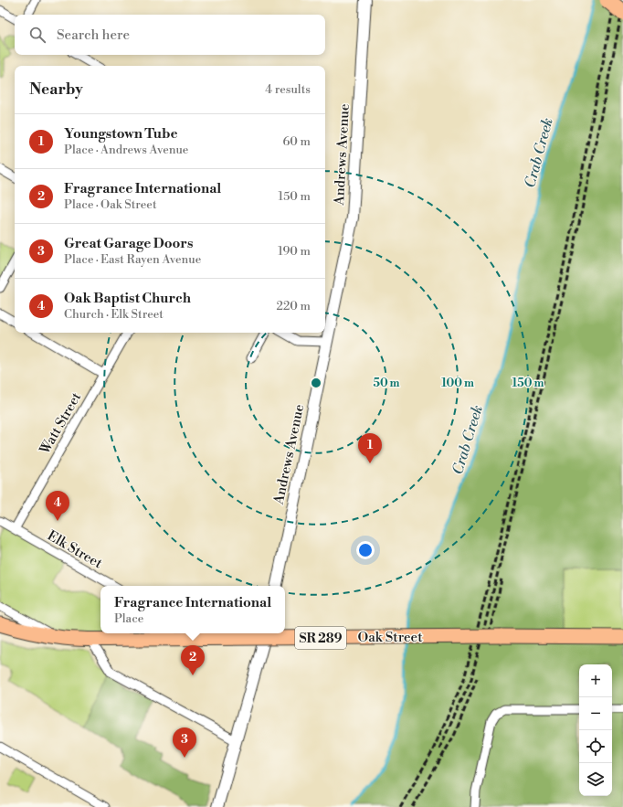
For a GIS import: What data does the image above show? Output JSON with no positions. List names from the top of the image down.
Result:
{
  "streets": {
    "main road": ["Oak Street", "SR 289"],
    "street": ["Andrews Avenue", "Watt Street", "Elk Street"]
  },
  "crossings": [
    ["Watt Street", "Elk Street"],
    ["Oak Street", "SR 289"]
  ],
  "water": ["Crab Creek"],
  "page": {
    "search": "Search here",
    "heading": ["Nearby", "4 results"],
    "list": [
      {
        "mark": "1",
        "name": "Youngstown Tube",
        "note": "Place · Andrews Avenue",
        "value": "60 m"
      },
      {
        "mark": "2",
        "name": "Fragrance International",
        "note": "Place · Oak Street",
        "value": "150 m"
      },
      {
        "mark": "3",
        "name": "Great Garage Doors",
        "note": "Place · East Rayen Avenue",
        "value": "190 m"
      },
      {
        "mark": "4",
        "name": "Oak Baptist Church",
        "note": "Church · Elk Street",
        "value": "220 m"
      }
    ],
    "pins": [
      "1",
      "4",
      "2",
      "3"
    ],
    "popup": ["Fragrance International", "Place"],
    "map_buttons": ["+", "−"]
  },
  "rings": ["50 m", "100 m", "150 m"]
}
